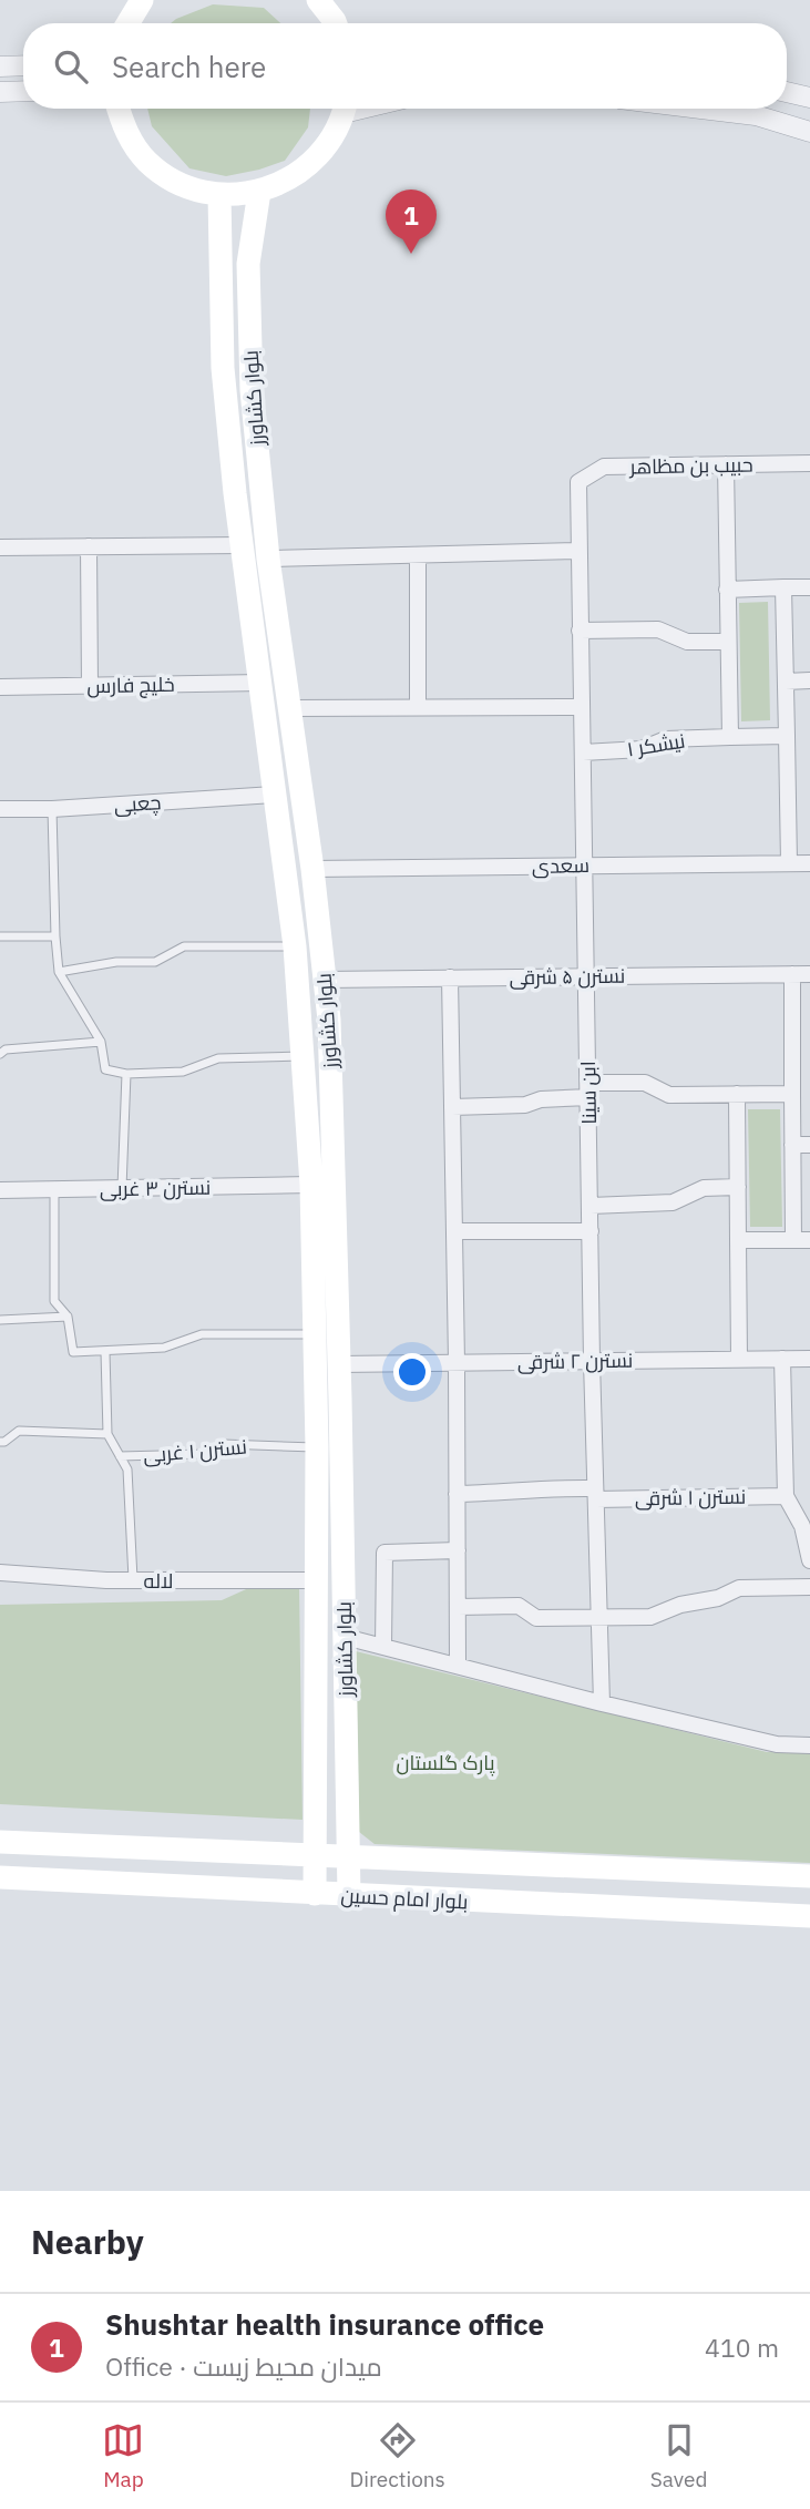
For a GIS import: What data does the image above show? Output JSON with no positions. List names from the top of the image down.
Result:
{
  "streets": {
    "main road": ["بلوار کشاورز", "بلوار امام حسین"],
    "street": [
      "حبیب بن مظاهر",
      "خلیج فارس",
      "نیشکر ۱",
      "چعبی",
      "سعدی",
      "نسترن ۵ شرقی",
      "ابن سینا",
      "نسترن ۳ غربی",
      "نسترن ۲ شرقی",
      "نسترن ۱ شرقی",
      "لاله"
    ],
    "lane": ["نسترن ۱ غربی"]
  },
  "crossings": [
    ["بلوار کشاورز", "خلیج فارس"],
    ["بلوار کشاورز", "چعبی"],
    ["بلوار کشاورز", "سعدی"],
    ["بلوار کشاورز", "نسترن ۵ شرقی"],
    ["بلوار کشاورز", "نسترن ۳ غربی"],
    ["بلوار کشاورز", "نسترن ۲ شرقی"],
    ["بلوار کشاورز", "نسترن ۱ غربی"],
    ["بلوار کشاورز", "لاله"],
    ["بلوار کشاورز", "بلوار امام حسین"],
    ["حبیب بن مظاهر", "ابن سینا"],
    ["نیشکر ۱", "ابن سینا"],
    ["سعدی", "ابن سینا"],
    ["نسترن ۵ شرقی", "ابن سینا"],
    ["ابن سینا", "نسترن ۲ شرقی"],
    ["ابن سینا", "نسترن ۱ شرقی"]
  ],
  "parks": ["پارک گلستان"],
  "page": {
    "search": "Search here",
    "pins": "1",
    "heading": "Nearby",
    "list": [
      {
        "mark": "1",
        "name": "Shushtar health insurance office",
        "note": "Office · میدان محیط زیست",
        "value": "410 m"
      }
    ],
    "nav": ["Map", "Directions", "Saved"]
  }
}
